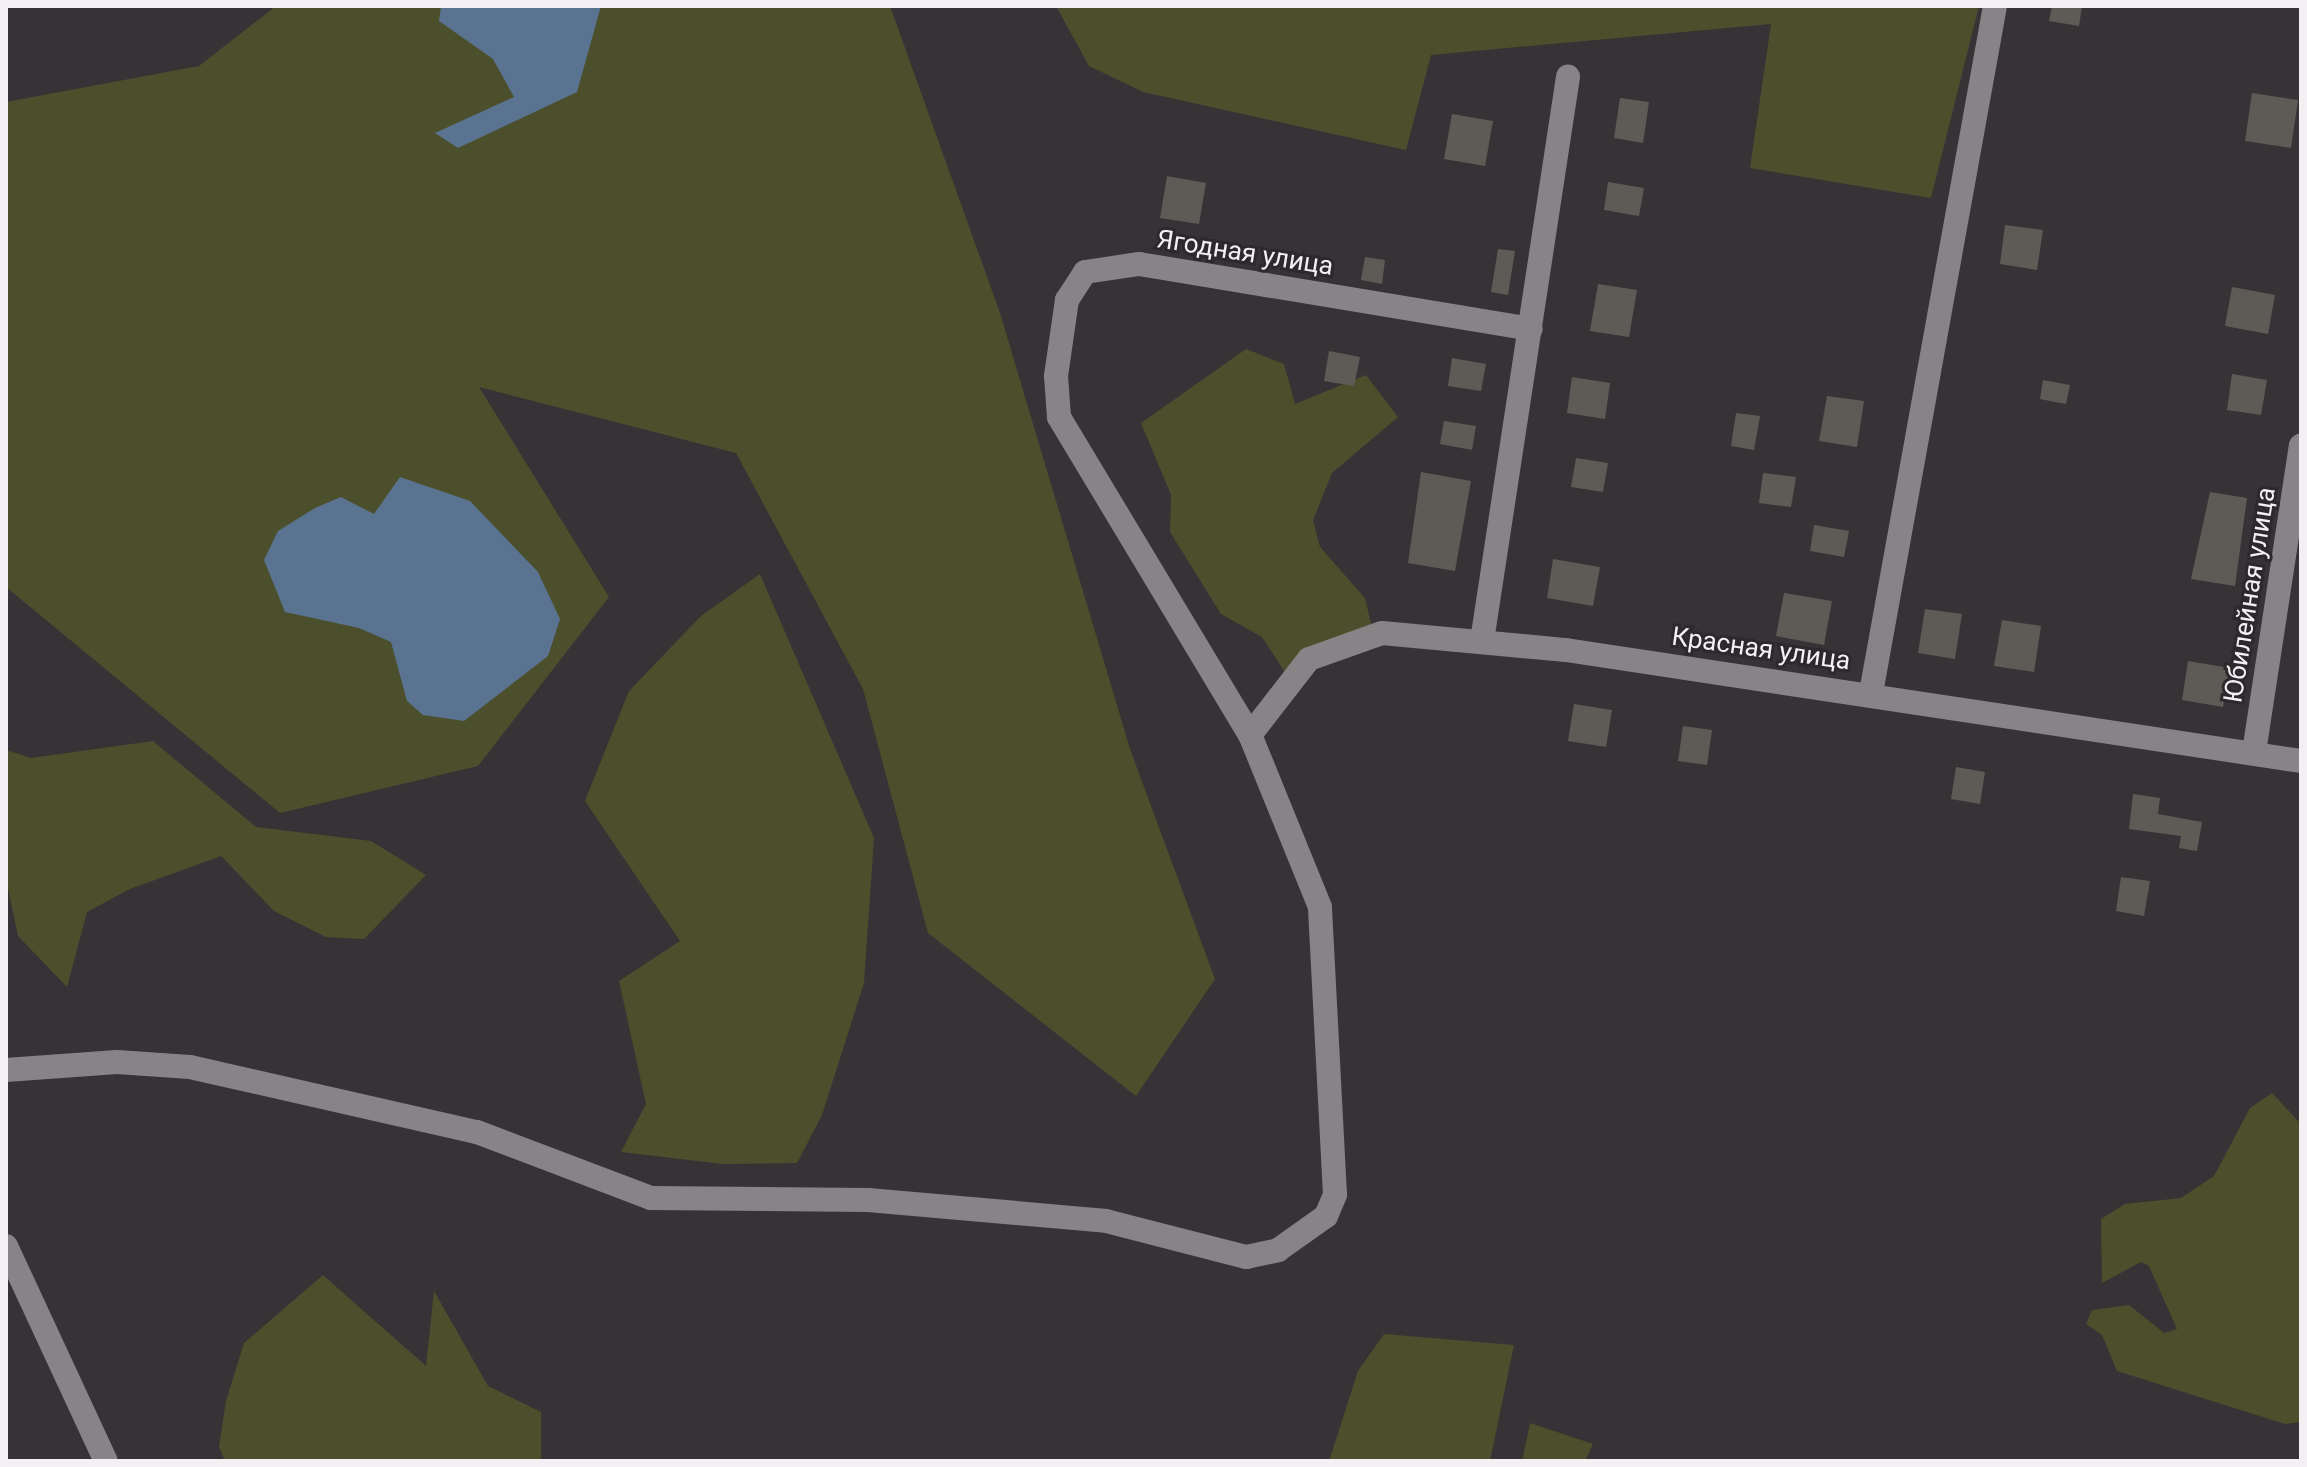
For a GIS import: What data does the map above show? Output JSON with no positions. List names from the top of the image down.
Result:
{
  "streets": {
    "street": ["Ягодная улица", "Юбилейная улица", "Красная улица"]
  },
  "crossings": [
    ["Ягодная улица", "Красная улица"],
    ["Юбилейная улица", "Красная улица"]
  ]
}
